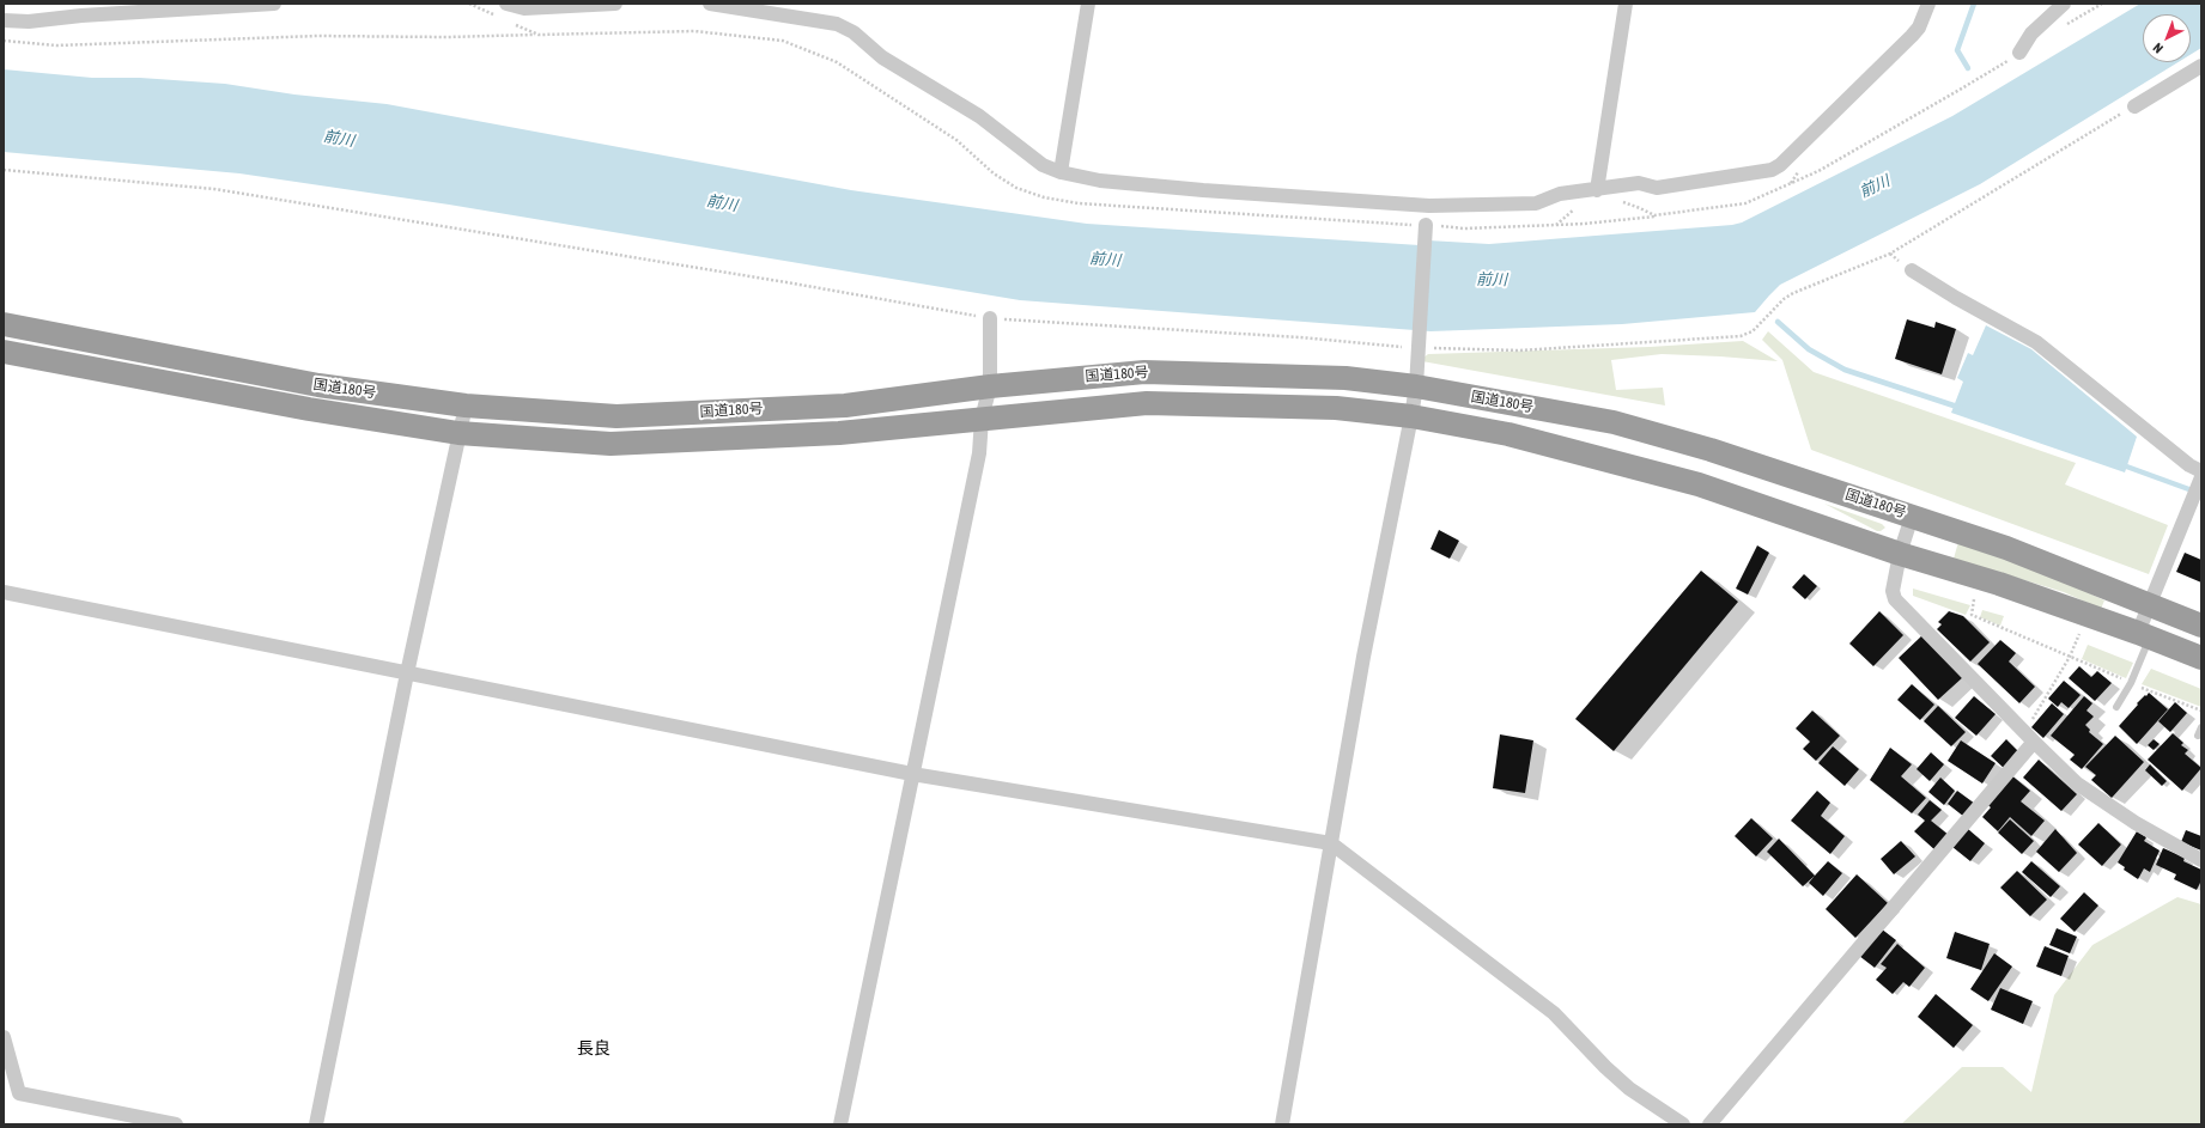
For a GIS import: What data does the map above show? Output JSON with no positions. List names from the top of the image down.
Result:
{
  "streets": {
    "highway": ["国道180号"]
  },
  "districts": ["長良"],
  "water": ["前川"],
  "north": "bottom left"
}
